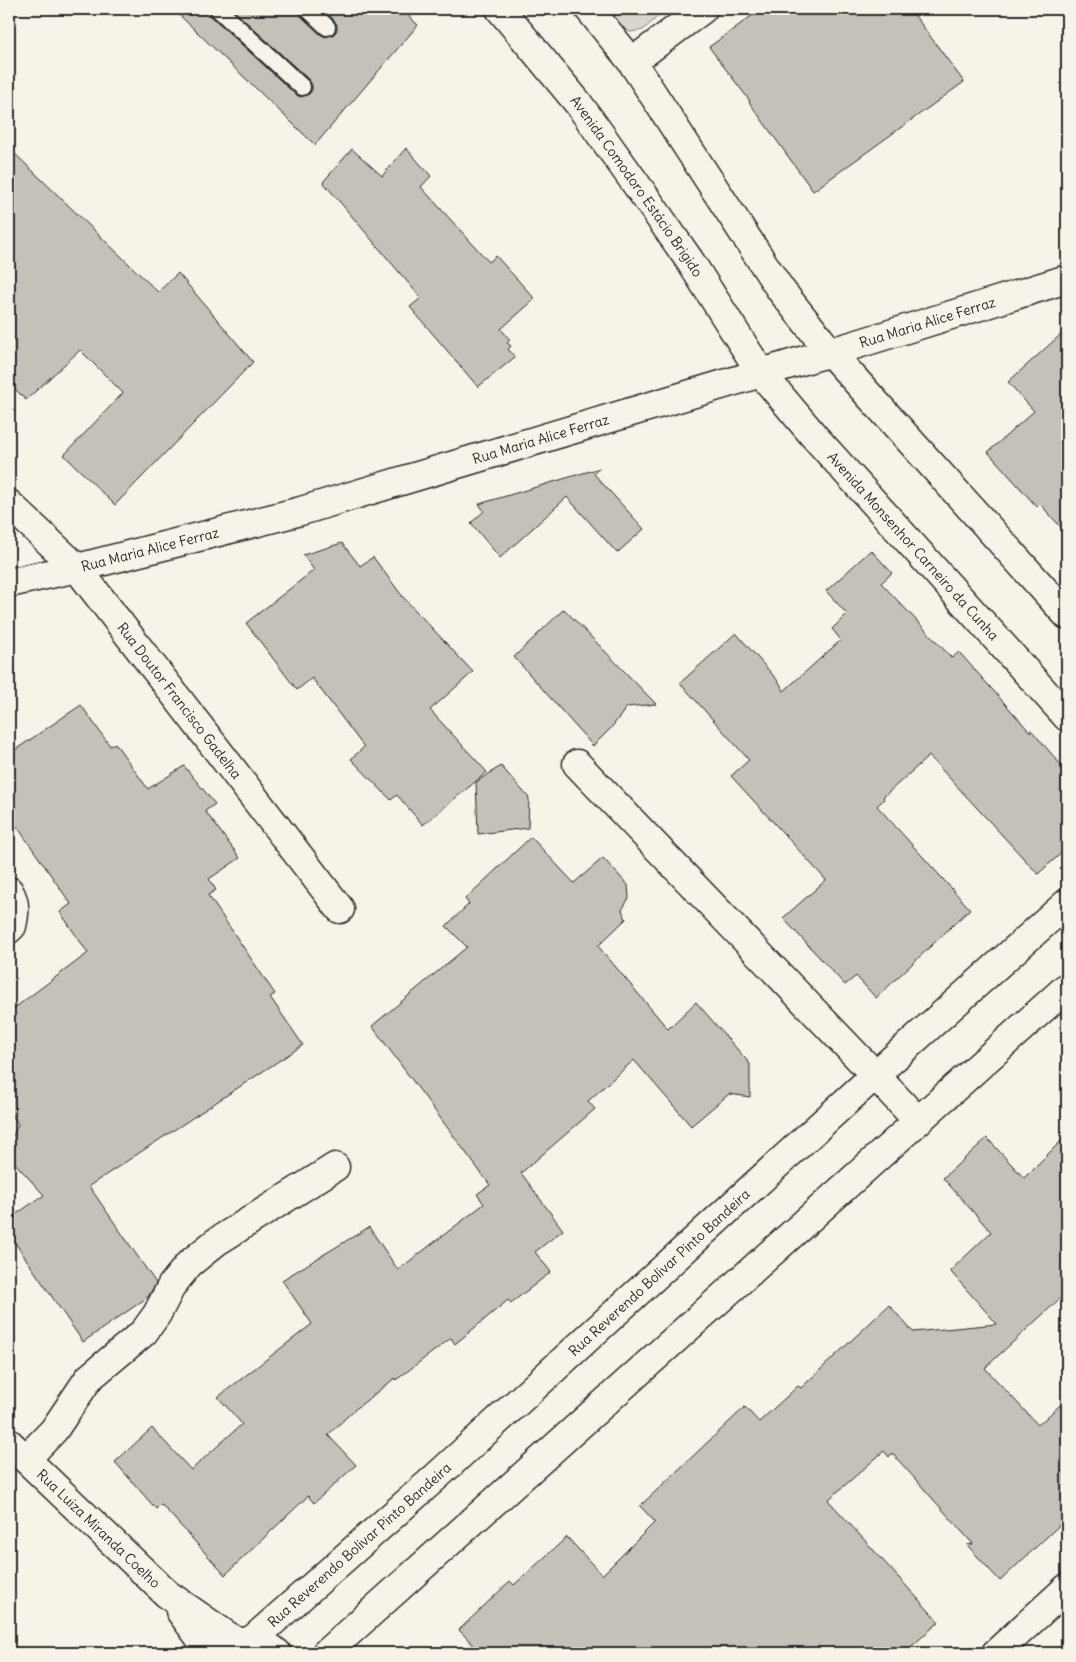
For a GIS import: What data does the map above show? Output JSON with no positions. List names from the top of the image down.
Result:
{
  "streets": {
    "street": [
      "Avenida Comodoro Estácio Brigido",
      "Rua Maria Alice Ferraz",
      "Avenida Monsenhor Carneiro da Cunha",
      "Rua Doutor Francisco Gadelha",
      "Rua Reverendo Bolivar Pinto Bandeira",
      "Rua Luiza Miranda Coelho"
    ]
  },
  "crossings": [
    ["Avenida Comodoro Estácio Brigido", "Rua Maria Alice Ferraz"],
    ["Avenida Comodoro Estácio Brigido", "Avenida Monsenhor Carneiro da Cunha"],
    ["Rua Maria Alice Ferraz", "Avenida Monsenhor Carneiro da Cunha"],
    ["Rua Maria Alice Ferraz", "Rua Doutor Francisco Gadelha"],
    ["Rua Reverendo Bolivar Pinto Bandeira", "Rua Luiza Miranda Coelho"]
  ]
}
